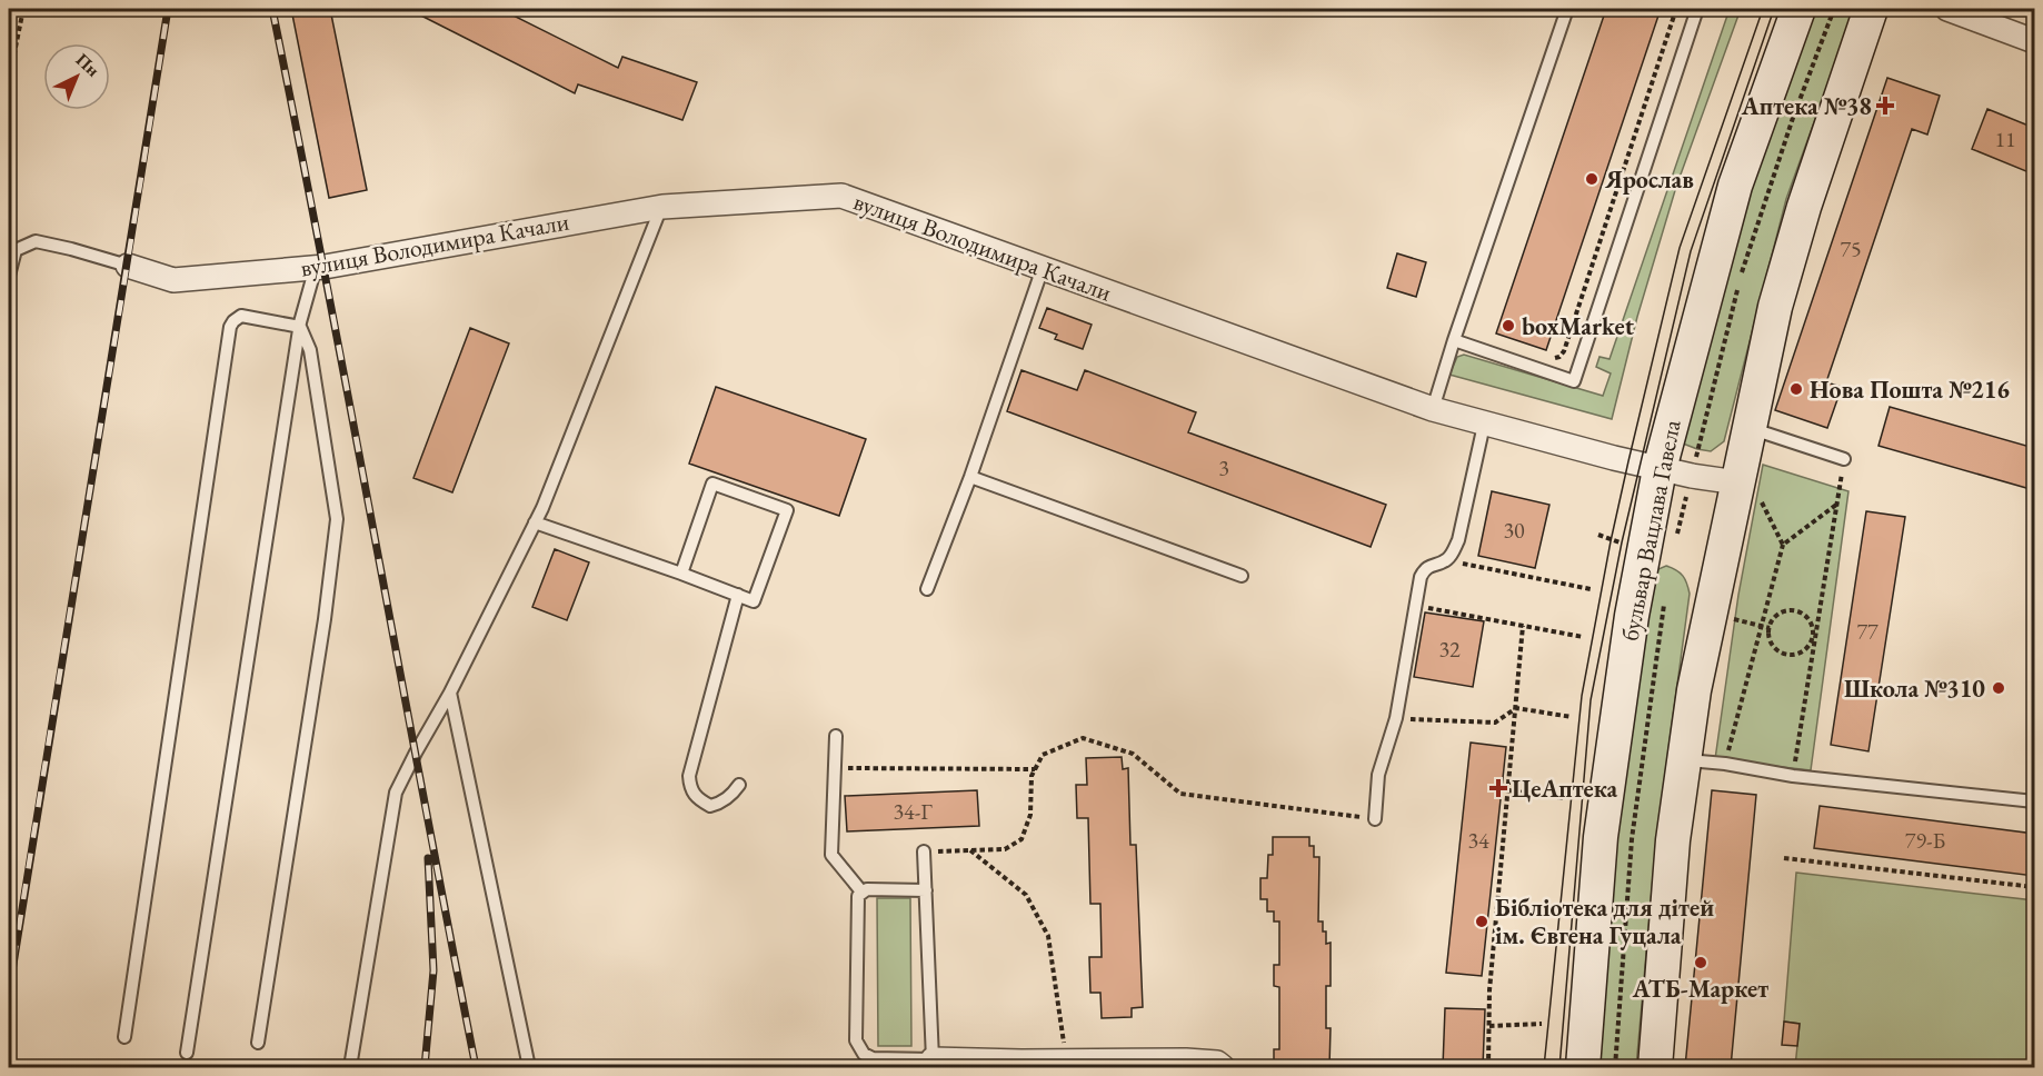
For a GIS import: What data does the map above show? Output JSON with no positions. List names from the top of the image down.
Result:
{
  "streets": {
    "main road": ["бульвар Вацлава Гавела"],
    "street": ["вулиця Володимира Качали"]
  },
  "crossings": [
    ["вулиця Володимира Качали", "бульвар Вацлава Гавела"]
  ],
  "places": {
    "health": ["Аптека №38", "ЦеАптека"],
    "other": [
      "Ярослав",
      "boxMarket",
      "Нова Пошта №216",
      "Школа №310",
      "Бібліотека для дітей ім. Євгена Гуцала",
      "АТБ-Маркет"
    ]
  },
  "house_numbers": [
    "11",
    "75",
    "3",
    "30",
    "77",
    "32",
    "34-Г",
    "34",
    "79-Б"
  ],
  "north": "top right"
}
